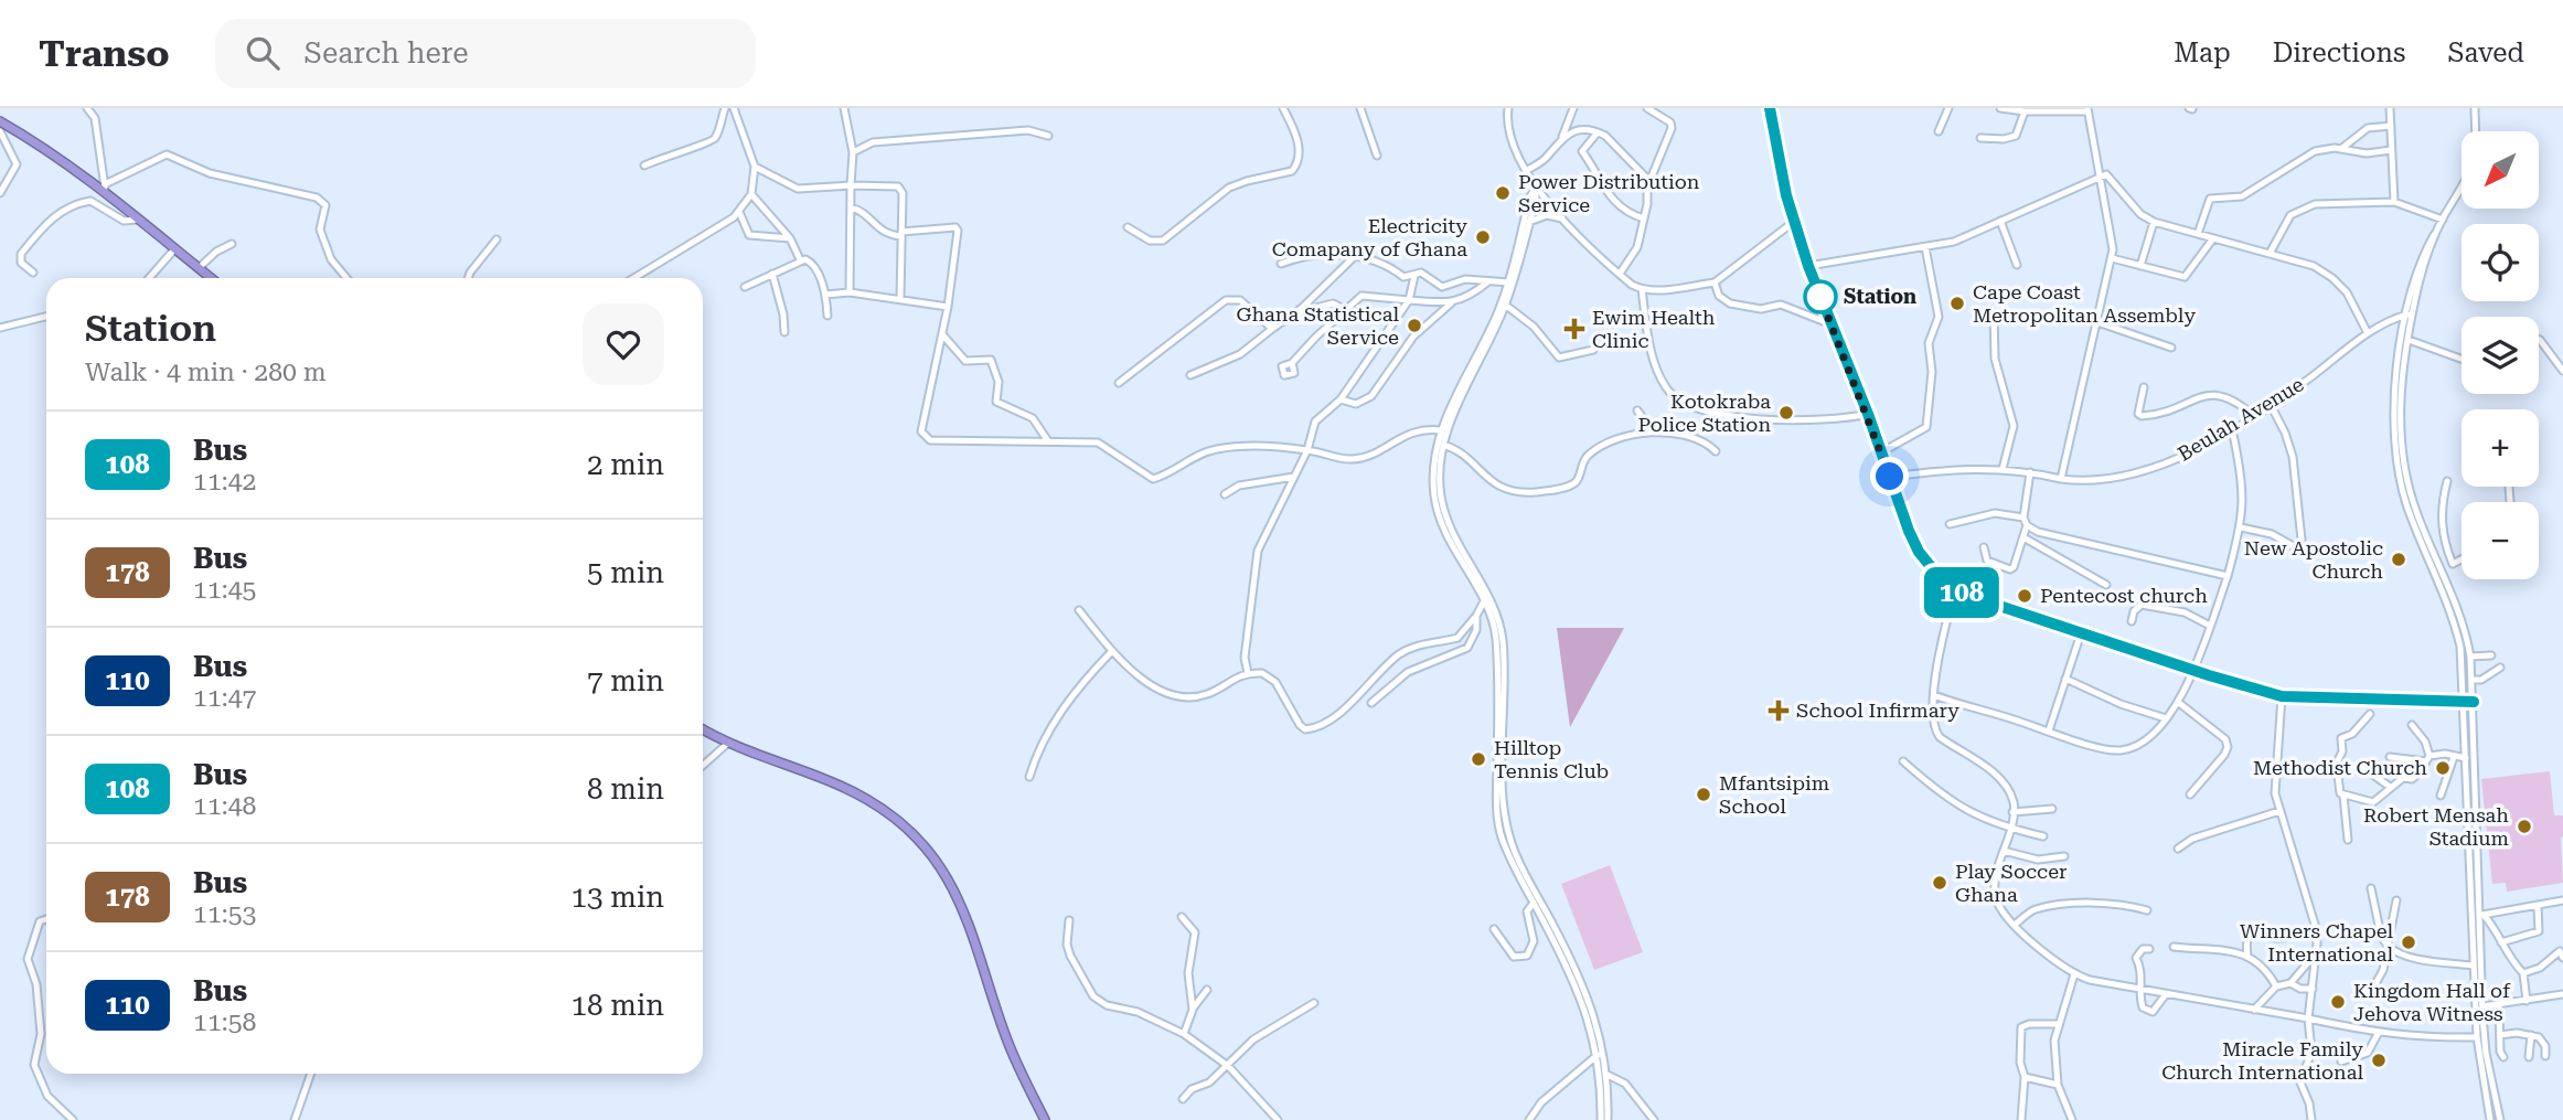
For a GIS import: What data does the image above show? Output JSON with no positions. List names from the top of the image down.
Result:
{
  "streets": {
    "street": ["Beulah Avenue"]
  },
  "places": {
    "other": [
      "Power Distribution Service",
      "Electricity Comapany of Ghana",
      "Station",
      "Cape Coast Metropolitan Assembly",
      "Ghana Statistical Service",
      "Kotokraba Police Station",
      "New Apostolic Church",
      "Pentecost church",
      "Hilltop Tennis Club",
      "Methodist Church",
      "Mfantsipim School",
      "Robert Mensah Stadium",
      "Play Soccer Ghana",
      "Winners Chapel International",
      "Kingdom Hall of Jehova Witness",
      "Miracle Family Church International"
    ],
    "health": ["Ewim Health Clinic", "School Infirmary"]
  },
  "lines": ["bus line 108"],
  "north": "bottom left",
  "page": {
    "header": "Transo",
    "search": "Search here",
    "nav": ["Map", "Directions", "Saved"],
    "on_map": "108",
    "map_buttons": ["+", "−"],
    "heading": ["Station", "Walk · 4 min · 280 m"],
    "list": [
      {
        "mark": "108",
        "name": "Bus",
        "note": "11:42",
        "value": "2 min"
      },
      {
        "mark": "178",
        "name": "Bus",
        "note": "11:45",
        "value": "5 min"
      },
      {
        "mark": "110",
        "name": "Bus",
        "note": "11:47",
        "value": "7 min"
      },
      {
        "mark": "108",
        "name": "Bus",
        "note": "11:48",
        "value": "8 min"
      },
      {
        "mark": "178",
        "name": "Bus",
        "note": "11:53",
        "value": "13 min"
      },
      {
        "mark": "110",
        "name": "Bus",
        "note": "11:58",
        "value": "18 min"
      }
    ]
  }
}
